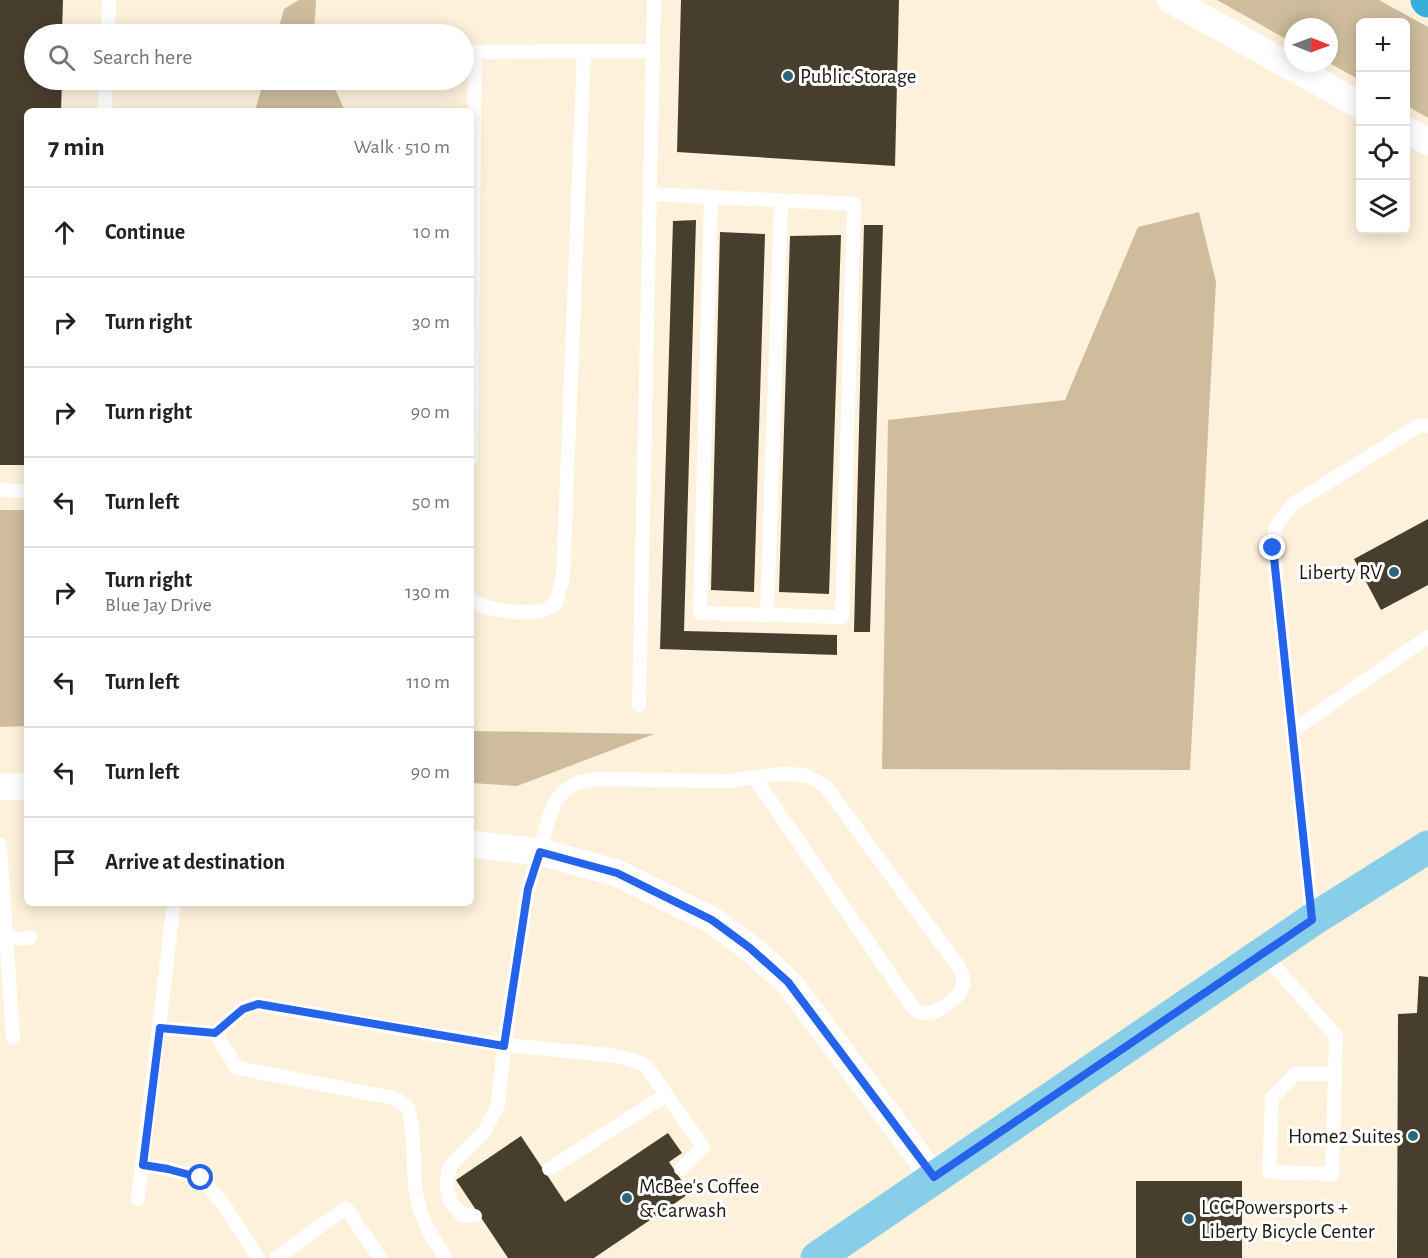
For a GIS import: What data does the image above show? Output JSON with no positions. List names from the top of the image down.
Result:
{
  "places": [
    "Public Storage",
    "Liberty RV",
    "Home2 Suites",
    "McBee's Coffee & Carwash",
    "LCC Powersports + Liberty Bicycle Center"
  ],
  "north": "right",
  "page": {
    "map_buttons": ["+", "−"],
    "search": "Search here",
    "heading": ["7 min", "Walk · 510 m"],
    "list": [
      ["Continue", "10 m"],
      ["Turn right", "30 m"],
      ["Turn right", "90 m"],
      ["Turn left", "50 m"],
      ["Turn right", "Blue Jay Drive", "130 m"],
      ["Turn left", "110 m"],
      ["Turn left", "90 m"],
      "Arrive at destination"
    ]
  }
}
